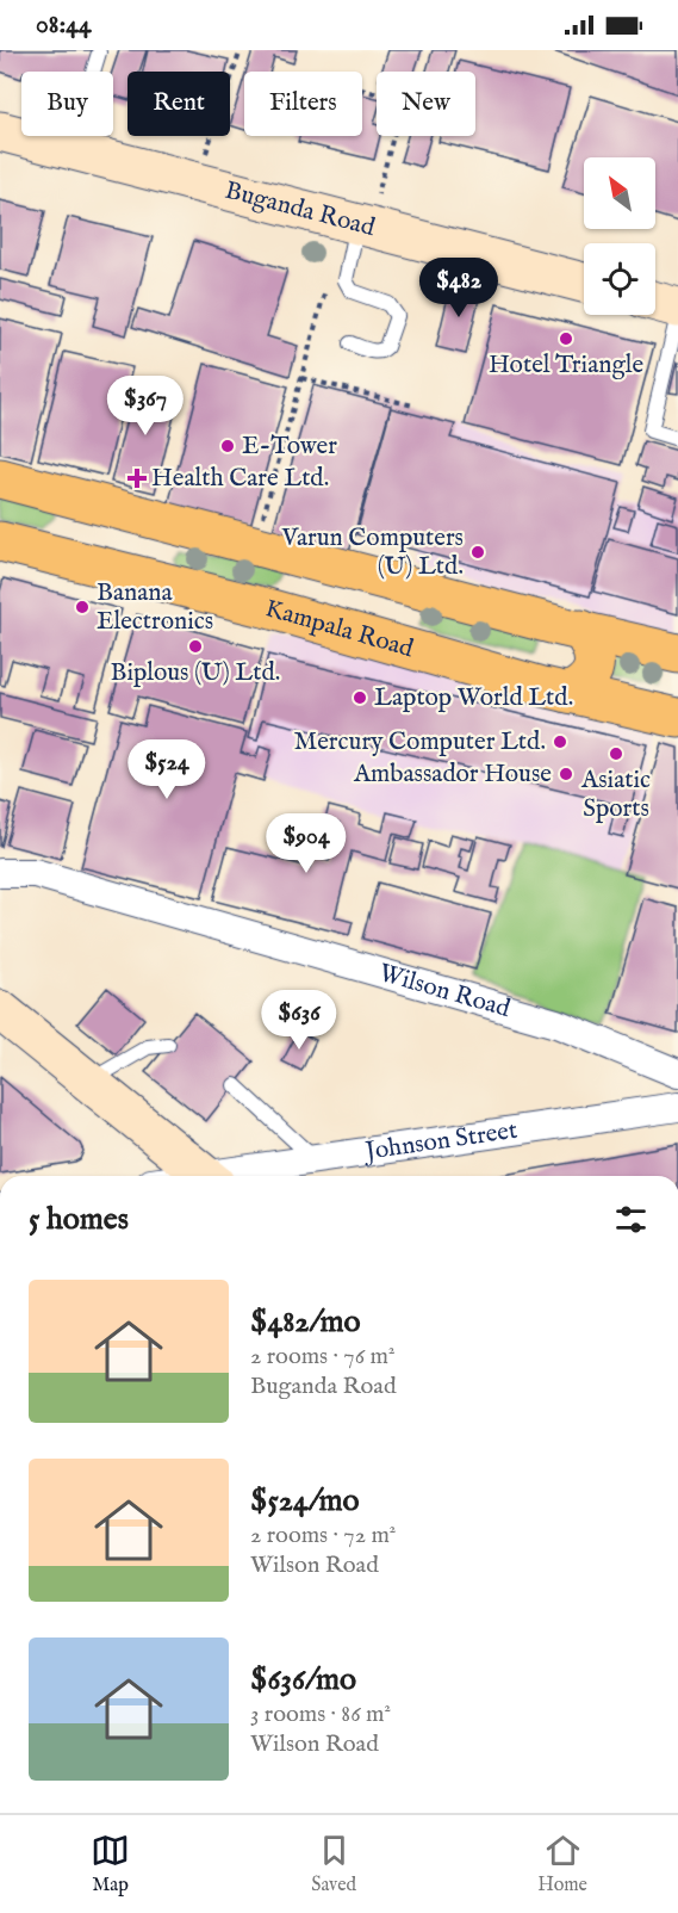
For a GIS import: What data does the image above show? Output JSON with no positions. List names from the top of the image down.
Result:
{
  "streets": {
    "main road": ["Buganda Road", "Kampala Road"],
    "street": ["Wilson Road", "Johnson Street"]
  },
  "places": {
    "other": [
      "Hotel Triangle",
      "E-Tower",
      "Varun Computers (U) Ltd.",
      "Banana Electronics",
      "Biplous (U) Ltd.",
      "Laptop World Ltd.",
      "Mercury Computer Ltd.",
      "Asiatic Sports",
      "Ambassador House"
    ],
    "health": ["Health Care Ltd."]
  },
  "north": "top left",
  "page": {
    "status": "08:44",
    "chip": [
      "Buy",
      "Rent",
      "Filters",
      "New"
    ],
    "price": [
      "$482",
      "$367",
      "$524",
      "$904",
      "$636"
    ],
    "heading": "5 homes",
    "list": [
      {
        "name": "$482/mo",
        "note": "2 rooms · 76 m² · Buganda Road"
      },
      {
        "name": "$524/mo",
        "note": "2 rooms · 72 m² · Wilson Road"
      },
      {
        "name": "$636/mo",
        "note": "3 rooms · 86 m² · Wilson Road"
      }
    ],
    "tabs": ["Map", "Saved", "Home"]
  }
}
